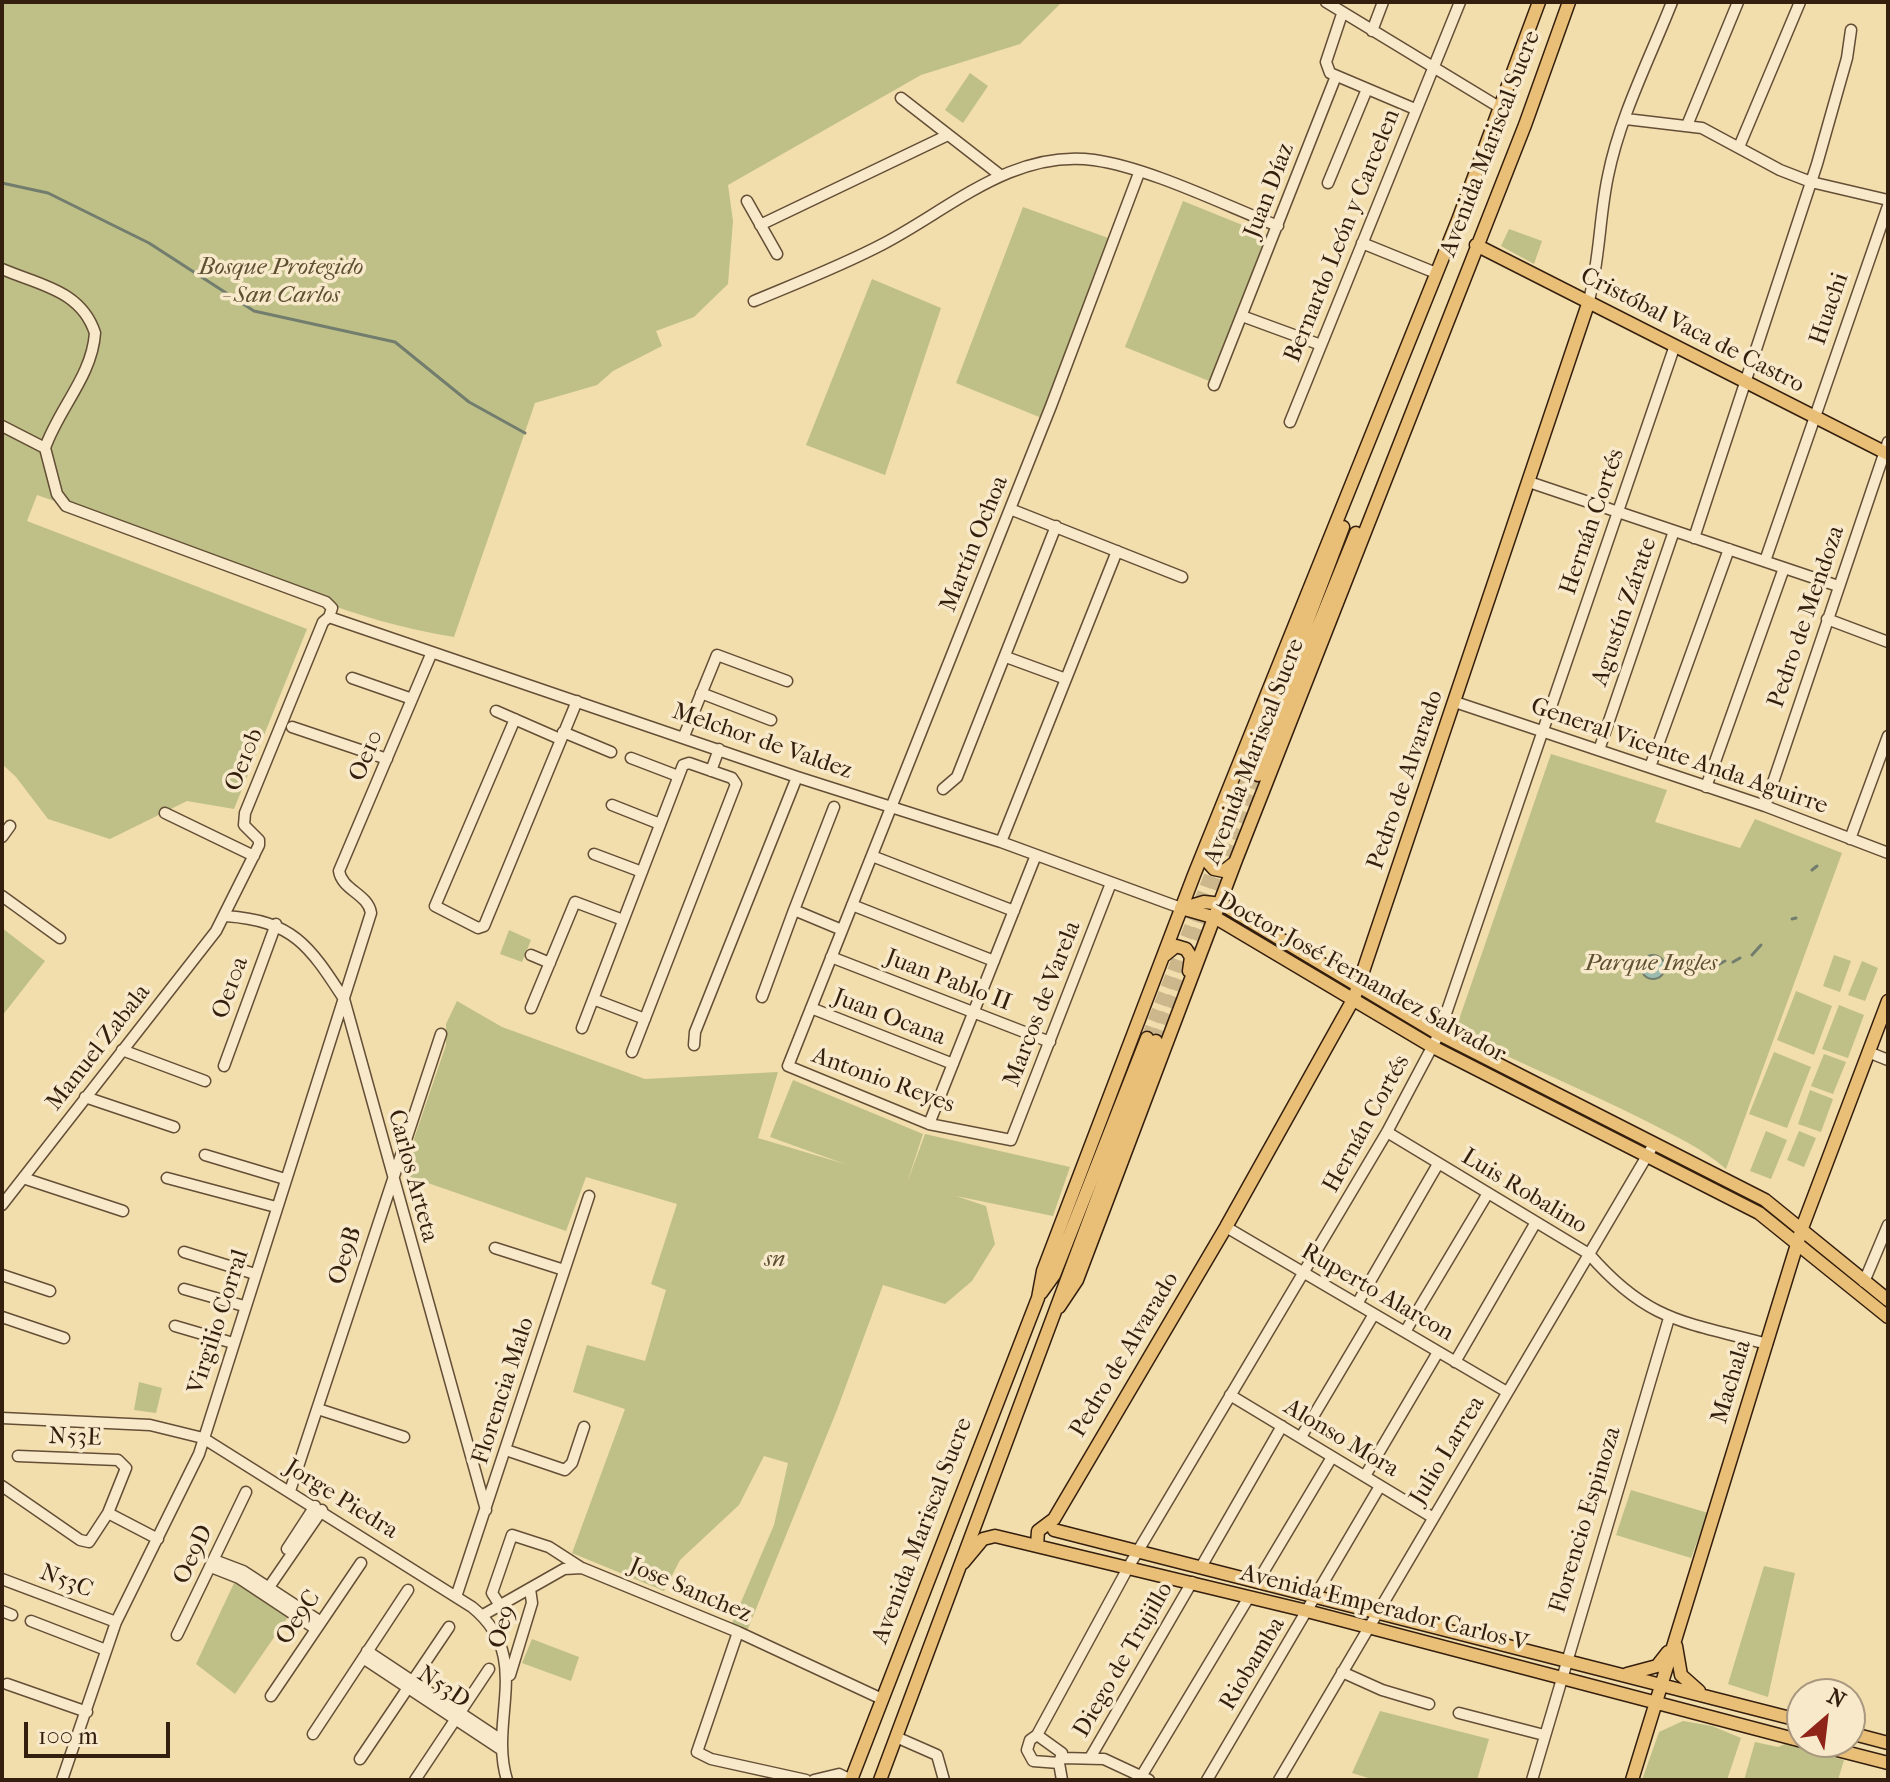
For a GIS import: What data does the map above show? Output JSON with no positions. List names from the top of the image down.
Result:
{
  "streets": {
    "main road": [
      "Avenida Mariscal Sucre",
      "Cristóbal Vaca de Castro",
      "Pedro de Alvarado",
      "Doctor José Fernandez Salvador",
      "Machala",
      "Avenida Emperador Carlos V"
    ],
    "street": [
      "Juan Díaz",
      "Bernardo León y Carcelen",
      "Huachi",
      "Hernán Cortés",
      "Martín Ochoa",
      "Agustín Zárate",
      "Pedro de Mendoza",
      "Melchor de Valdez",
      "Oe10",
      "General Vicente Anda Aguirre",
      "Oe10b",
      "Juan Pablo II",
      "Oe10a",
      "Marcos de Varela",
      "Juan Ocana",
      "Manuel Zabala",
      "Antonio Reyes",
      "Carlos Arteta",
      "Luis Robalino",
      "Oe9B",
      "Ruperto Alarcon",
      "Virgilio Corral",
      "Florencia Malo",
      "N53E",
      "Alonso Mora",
      "Julio Larrea",
      "Jorge Piedra",
      "Florencio Espinoza",
      "Oe9D",
      "N53C",
      "Jose Sanchez",
      "Oe9C",
      "Oe9",
      "Diego de Trujillo",
      "Riobamba",
      "N53D"
    ]
  },
  "crossings": [
    ["Avenida Mariscal Sucre", "Cristóbal Vaca de Castro"],
    ["Avenida Mariscal Sucre", "Melchor de Valdez"],
    ["Avenida Mariscal Sucre", "Doctor José Fernandez Salvador"],
    ["Avenida Mariscal Sucre", "Jose Sanchez"],
    ["Avenida Mariscal Sucre", "Avenida Emperador Carlos V"],
    ["Huachi", "Cristóbal Vaca de Castro"],
    ["Cristóbal Vaca de Castro", "Hernán Cortés"],
    ["Cristóbal Vaca de Castro", "Pedro de Mendoza"],
    ["Cristóbal Vaca de Castro", "Pedro de Alvarado"],
    ["Hernán Cortés", "General Vicente Anda Aguirre"],
    ["Hernán Cortés", "Doctor José Fernandez Salvador"],
    ["Hernán Cortés", "Luis Robalino"],
    ["Hernán Cortés", "Ruperto Alarcon"],
    ["Hernán Cortés", "Alonso Mora"],
    ["Hernán Cortés", "Avenida Emperador Carlos V"],
    ["Martín Ochoa", "Melchor de Valdez"],
    ["Martín Ochoa", "Juan Pablo II"],
    ["Martín Ochoa", "Juan Ocana"],
    ["Martín Ochoa", "Antonio Reyes"],
    ["Agustín Zárate", "General Vicente Anda Aguirre"],
    ["Pedro de Mendoza", "General Vicente Anda Aguirre"],
    ["Melchor de Valdez", "Oe10"],
    ["Melchor de Valdez", "Oe10b"],
    ["Melchor de Valdez", "Doctor José Fernandez Salvador"],
    ["Melchor de Valdez", "Marcos de Varela"],
    ["Oe10", "Virgilio Corral"],
    ["General Vicente Anda Aguirre", "Pedro de Alvarado"],
    ["Pedro de Alvarado", "Doctor José Fernandez Salvador"],
    ["Pedro de Alvarado", "Ruperto Alarcon"],
    ["Pedro de Alvarado", "Avenida Emperador Carlos V"],
    ["Doctor José Fernandez Salvador", "Machala"],
    ["Doctor José Fernandez Salvador", "Julio Larrea"],
    ["Juan Pablo II", "Marcos de Varela"],
    ["Oe10a", "Carlos Arteta"],
    ["Marcos de Varela", "Antonio Reyes"],
    ["Carlos Arteta", "Oe9B"],
    ["Carlos Arteta", "Virgilio Corral"],
    ["Carlos Arteta", "Florencia Malo"],
    ["Luis Robalino", "Machala"],
    ["Luis Robalino", "Julio Larrea"],
    ["Luis Robalino", "Florencio Espinoza"],
    ["Oe9B", "Jorge Piedra"],
    ["Ruperto Alarcon", "Julio Larrea"],
    ["Virgilio Corral", "Jorge Piedra"],
    ["Virgilio Corral", "N53C"],
    ["Machala", "Avenida Emperador Carlos V"],
    ["Florencia Malo", "Jorge Piedra"],
    ["Alonso Mora", "Julio Larrea"],
    ["Alonso Mora", "Diego de Trujillo"],
    ["Alonso Mora", "Riobamba"],
    ["Julio Larrea", "Avenida Emperador Carlos V"],
    ["Jorge Piedra", "Oe9"],
    ["Jorge Piedra", "N53D"],
    ["Florencio Espinoza", "Avenida Emperador Carlos V"],
    ["Avenida Emperador Carlos V", "Diego de Trujillo"],
    ["Avenida Emperador Carlos V", "Riobamba"]
  ],
  "parks": ["Bosque Protegido - San Carlos", "Parque Ingles", "sn"],
  "scale_bar": "100 m",
  "north": "top right"
}
